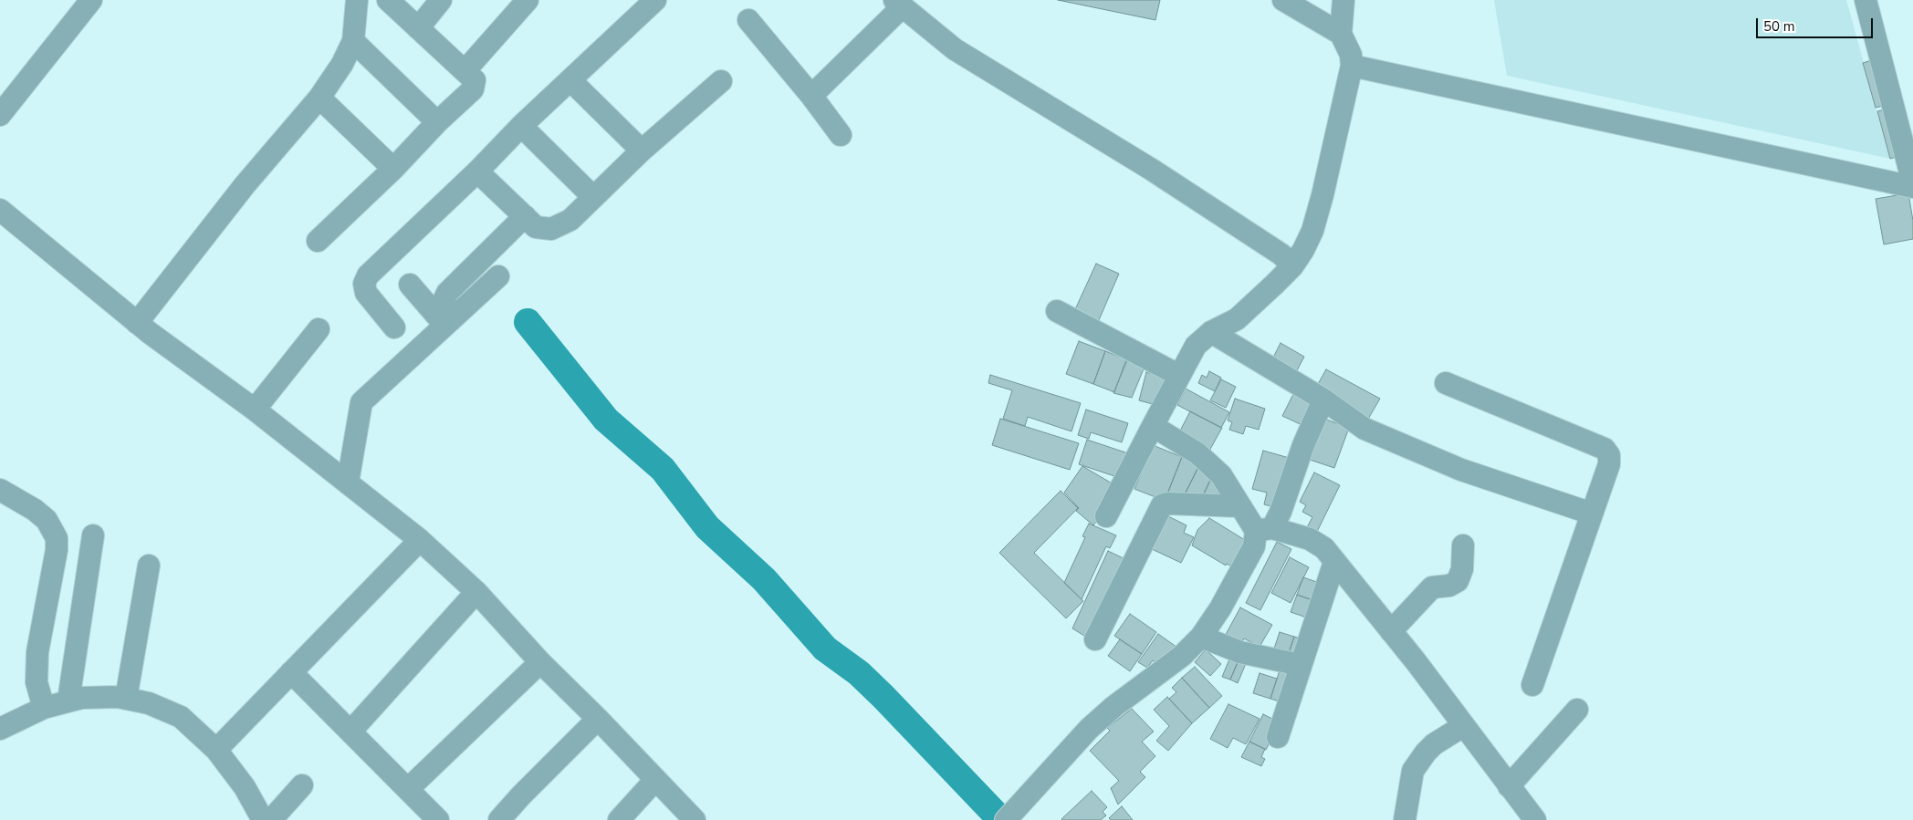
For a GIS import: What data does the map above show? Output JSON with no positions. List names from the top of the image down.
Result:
{
  "scale_bar": "50 m"
}
